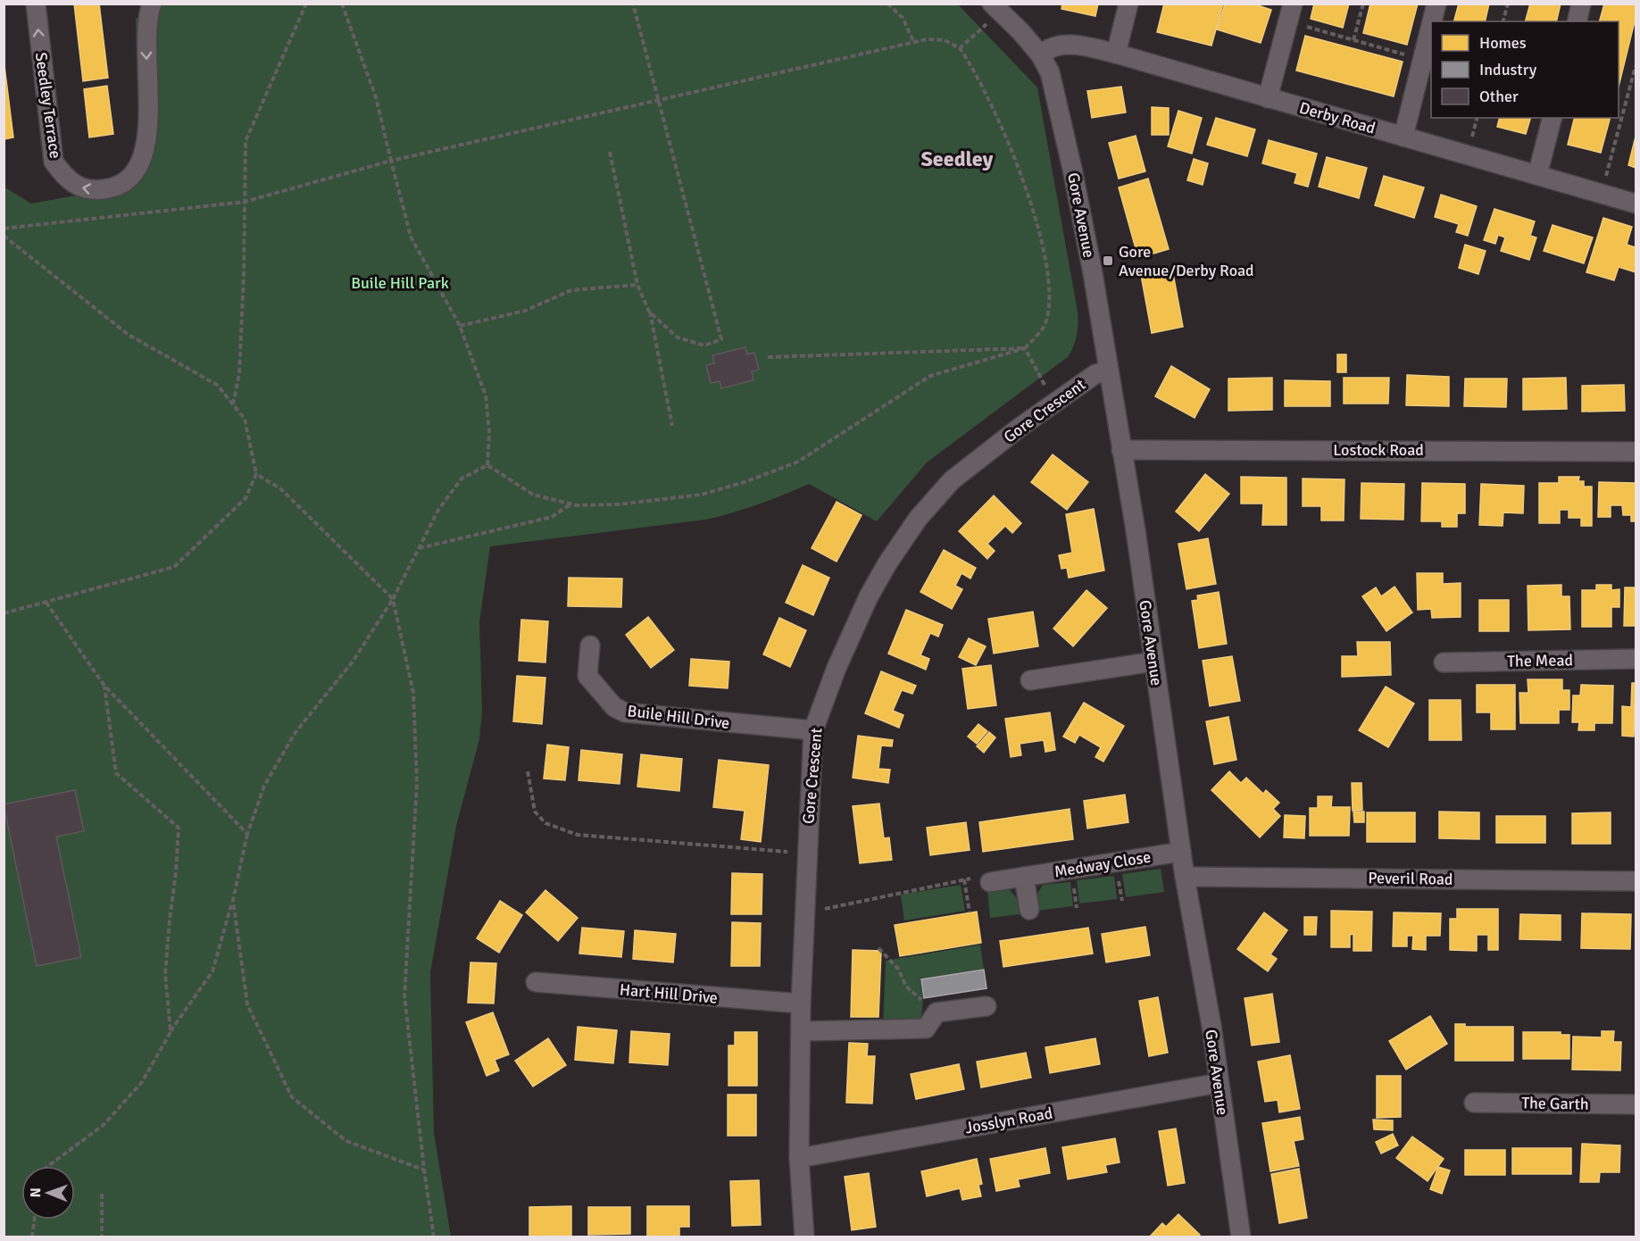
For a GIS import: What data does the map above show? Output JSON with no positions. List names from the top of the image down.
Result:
{
  "streets": {
    "street": [
      "Seedley Terrace",
      "Derby Road",
      "Gore Avenue",
      "Gore Crescent",
      "Lostock Road",
      "The Mead",
      "Buile Hill Drive",
      "Medway Close",
      "Peveril Road",
      "Hart Hill Drive",
      "The Garth",
      "Josslyn Road"
    ]
  },
  "crossings": [
    ["Derby Road", "Gore Avenue"],
    ["Gore Avenue", "Gore Crescent"],
    ["Gore Avenue", "Lostock Road"],
    ["Gore Avenue", "Medway Close"],
    ["Gore Avenue", "Peveril Road"],
    ["Gore Avenue", "Josslyn Road"],
    ["Gore Crescent", "Buile Hill Drive"],
    ["Gore Crescent", "Hart Hill Drive"],
    ["Gore Crescent", "Josslyn Road"]
  ],
  "districts": ["Seedley"],
  "parks": ["Buile Hill Park"],
  "places": {
    "transit": ["Gore Avenue/Derby Road"]
  },
  "legend": ["Homes", "Industry", "Other"],
  "north": "left"
}
